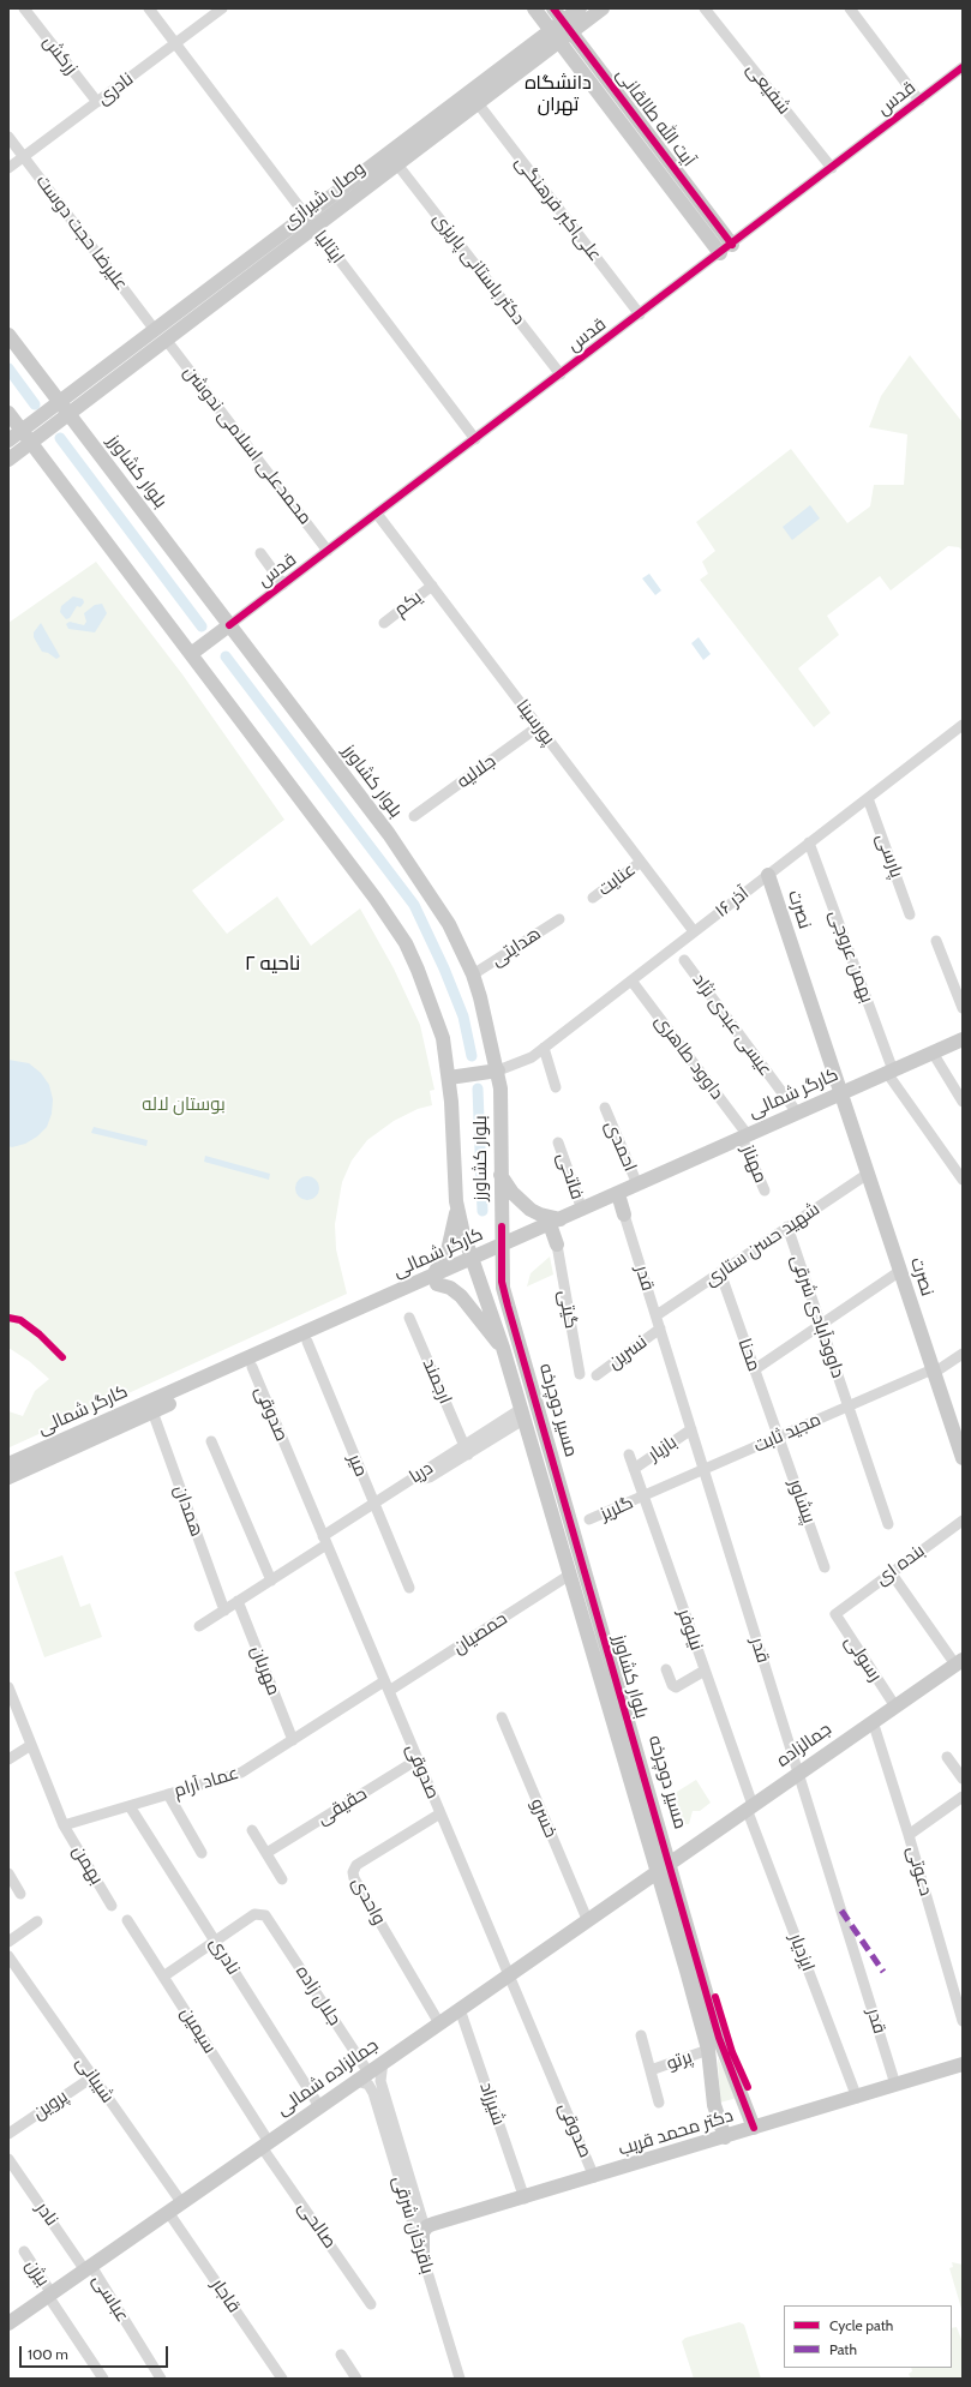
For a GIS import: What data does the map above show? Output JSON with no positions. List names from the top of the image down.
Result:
{
  "streets": {
    "main road": [
      "آیت الله طالقانی",
      "وصال شیرازی",
      "بلوار کشاورز",
      "نصرت",
      "کارگر شمالی",
      "جمالزاده",
      "جمالزاده شمالی",
      "دکتر محمد قریب"
    ],
    "street": [
      "زرکش",
      "نادری",
      "شفیعی",
      "قدس",
      "علی‌اکبر فرهنگی",
      "علیرضا حجت دوست",
      "ایتالیا",
      "دکتر باستانی پاریزی",
      "محمدعلی اسلامی ندوشن",
      "یکم",
      "پورسینا",
      "جلالیه",
      "پارسی",
      "عنایت",
      "۱۶ آذر",
      "هدایتی",
      "بهمن عروجی",
      "عیسی عبدی نژاد",
      "داوود طاهری",
      "احمدی",
      "مهناز",
      "فاتحی",
      "شهید حسن ستاری",
      "قدر",
      "گیتی",
      "داوودآبادی شرقی",
      "نسرین",
      "محنا",
      "ارجمند",
      "صدوقی",
      "مجید ثابت",
      "بازیار",
      "میر",
      "دریا",
      "پیشاور",
      "گلریز",
      "همدان",
      "بنده ای",
      "نیلوفر",
      "حمصیان",
      "رسولی",
      "مهربان",
      "عماد آرام",
      "حقیقی",
      "خسرو",
      "بهمن",
      "دعوتی",
      "واحدی",
      "ایزدیار",
      "جلال زاده",
      "سیمین",
      "پرتو",
      "شیبانی",
      "شیرزاد",
      "پروین",
      "نادر",
      "صالحی",
      "باقرخان شرقی",
      "بیژن",
      "قاجار",
      "عباسی"
    ],
    "cycle path": ["مسیر دوچرخه"]
  },
  "crossings": [
    ["زرکش", "نادری"],
    ["نادری", "علیرضا حجت دوست"],
    ["نادری", "ایتالیا"],
    ["نادری", "عماد آرام"],
    ["نادری", "جلال زاده"],
    ["نادری", "جمالزاده شمالی"],
    ["شفیعی", "قدس"],
    ["قدس", "آیت الله طالقانی"],
    ["قدس", "علی‌اکبر فرهنگی"],
    ["قدس", "ایتالیا"],
    ["قدس", "دکتر باستانی پاریزی"],
    ["قدس", "محمدعلی اسلامی ندوشن"],
    ["قدس", "بلوار کشاورز"],
    ["قدس", "پورسینا"],
    ["آیت الله طالقانی", "وصال شیرازی"],
    ["وصال شیرازی", "علی‌اکبر فرهنگی"],
    ["وصال شیرازی", "علیرضا حجت دوست"],
    ["وصال شیرازی", "ایتالیا"],
    ["وصال شیرازی", "دکتر باستانی پاریزی"],
    ["وصال شیرازی", "محمدعلی اسلامی ندوشن"],
    ["وصال شیرازی", "بلوار کشاورز"],
    ["بلوار کشاورز", "۱۶ آذر"],
    ["بلوار کشاورز", "هدایتی"],
    ["بلوار کشاورز", "کارگر شمالی"],
    ["بلوار کشاورز", "دریا"],
    ["بلوار کشاورز", "حمصیان"],
    ["بلوار کشاورز", "جمالزاده"],
    ["بلوار کشاورز", "پرتو"],
    ["بلوار کشاورز", "جمالزاده شمالی"],
    ["بلوار کشاورز", "دکتر محمد قریب"],
    ["یکم", "پورسینا"],
    ["پورسینا", "جلالیه"],
    ["پورسینا", "عنایت"],
    ["پورسینا", "۱۶ آذر"],
    ["پارسی", "۱۶ آذر"],
    ["۱۶ آذر", "نصرت"],
    ["۱۶ آذر", "بهمن عروجی"],
    ["۱۶ آذر", "داوود طاهری"],
    ["نصرت", "کارگر شمالی"],
    ["نصرت", "شهید حسن ستاری"],
    ["نصرت", "مجید ثابت"],
    ["بهمن عروجی", "کارگر شمالی"],
    ["عیسی عبدی نژاد", "کارگر شمالی"],
    ["داوود طاهری", "کارگر شمالی"],
    ["داوود طاهری", "مهناز"],
    ["کارگر شمالی", "احمدی"],
    ["کارگر شمالی", "مهناز"],
    ["کارگر شمالی", "فاتحی"],
    ["کارگر شمالی", "صدوقی"],
    ["کارگر شمالی", "میر"],
    ["کارگر شمالی", "همدان"],
    ["شهید حسن ستاری", "قدر"],
    ["شهید حسن ستاری", "داوودآبادی شرقی"],
    ["شهید حسن ستاری", "محنا"],
    ["قدر", "نسرین"],
    ["قدر", "مجید ثابت"],
    ["قدر", "بازیار"],
    ["قدر", "جمالزاده"],
    ["قدر", "دکتر محمد قریب"],
    ["داوودآبادی شرقی", "مجید ثابت"],
    ["محنا", "مجید ثابت"],
    ["محنا", "پیشاور"],
    ["ارجمند", "دریا"],
    ["صدوقی", "دریا"],
    ["صدوقی", "حمصیان"],
    ["صدوقی", "عماد آرام"],
    ["صدوقی", "حقیقی"],
    ["صدوقی", "واحدی"],
    ["صدوقی", "جمالزاده شمالی"],
    ["صدوقی", "دکتر محمد قریب"],
    ["مجید ثابت", "پیشاور"],
    ["مجید ثابت", "گلریز"],
    ["مجید ثابت", "نیلوفر"],
    ["بازیار", "نیلوفر"],
    ["میر", "دریا"],
    ["دریا", "همدان"],
    ["دریا", "مهربان"],
    ["گلریز", "نیلوفر"],
    ["بنده ای", "رسولی"],
    ["نیلوفر", "جمالزاده"],
    ["نیلوفر", "ایزدیار"],
    ["حمصیان", "عماد آرام"],
    ["رسولی", "جمالزاده"],
    ["مهربان", "عماد آرام"],
    ["جمالزاده", "دعوتی"],
    ["جمالزاده", "ایزدیار"],
    ["جمالزاده", "جمالزاده شمالی"],
    ["عماد آرام", "بهمن"],
    ["خسرو", "جمالزاده شمالی"],
    ["واحدی", "جمالزاده شمالی"],
    ["ایزدیار", "دکتر محمد قریب"],
    ["جلال زاده", "جمالزاده شمالی"],
    ["جلال زاده", "باقرخان شرقی"],
    ["سیمین", "جمالزاده شمالی"],
    ["سیمین", "صالحی"],
    ["جمالزاده شمالی", "شیبانی"],
    ["جمالزاده شمالی", "شیرزاد"],
    ["جمالزاده شمالی", "نادر"],
    ["جمالزاده شمالی", "صالحی"],
    ["جمالزاده شمالی", "باقرخان شرقی"],
    ["جمالزاده شمالی", "بیژن"],
    ["جمالزاده شمالی", "قاجار"],
    ["جمالزاده شمالی", "عباسی"],
    ["شیبانی", "پروین"],
    ["شیرزاد", "دکتر محمد قریب"],
    ["نادر", "عباسی"]
  ],
  "districts": ["دانشگاه تهران", "ناحیه ۲"],
  "parks": ["بوستان لاله"],
  "legend": ["Cycle path", "Path"],
  "scale_bar": "100 m"
}
